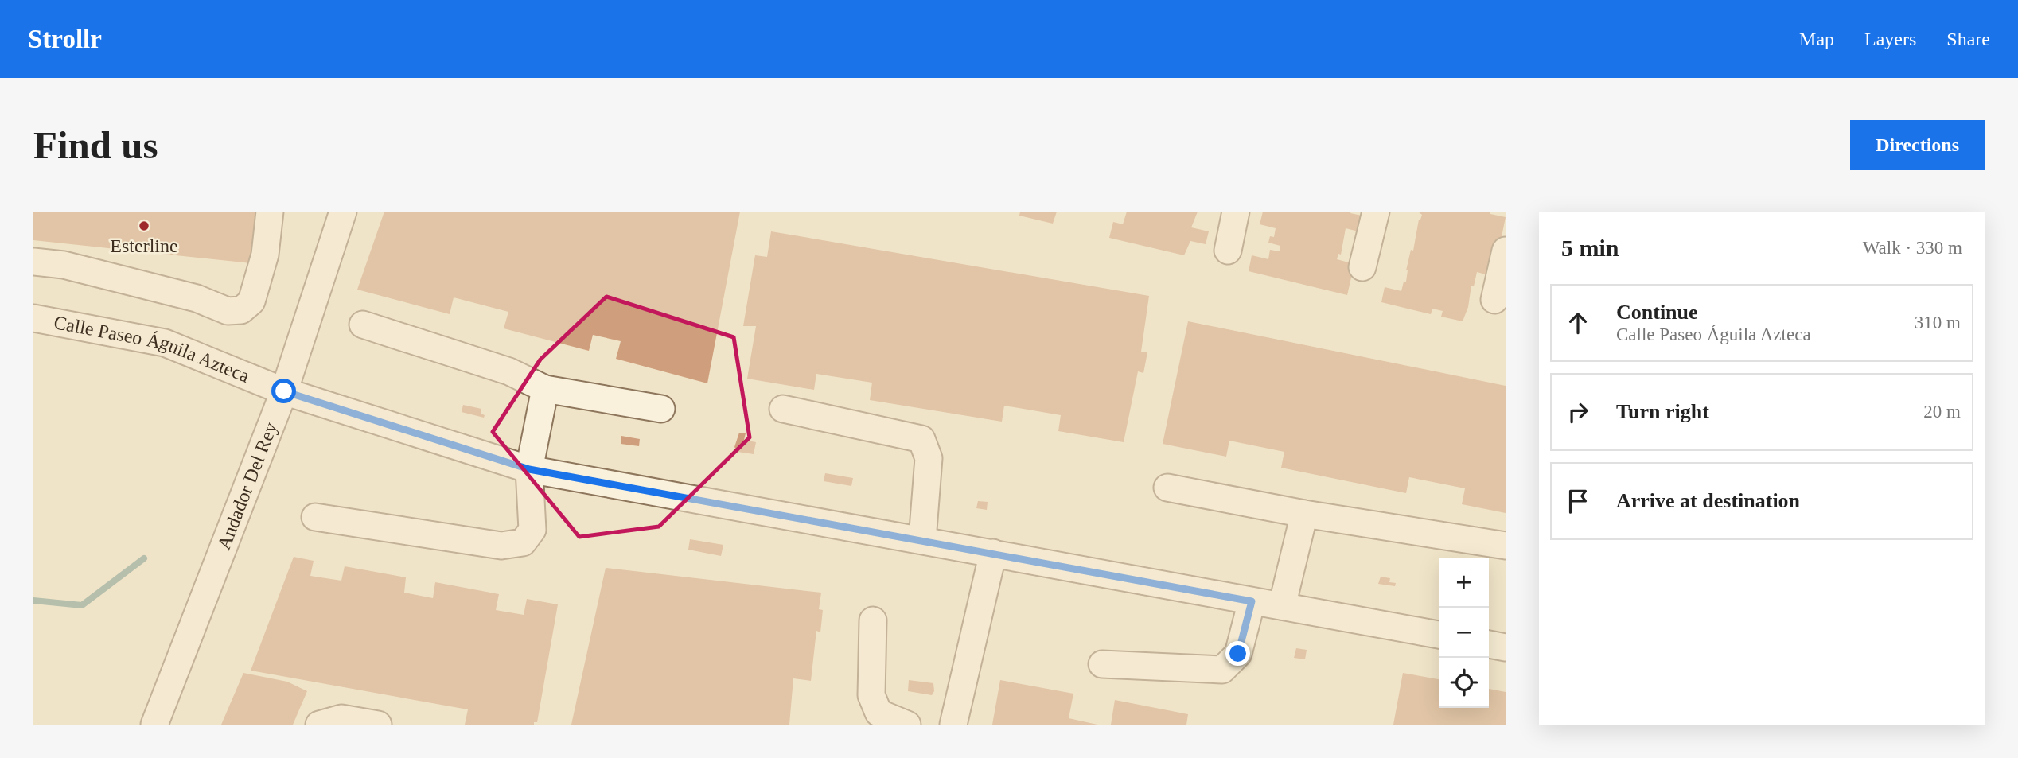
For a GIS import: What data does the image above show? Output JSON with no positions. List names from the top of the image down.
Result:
{
  "streets": {
    "street": ["Calle Paseo Águila Azteca", "Andador Del Rey"]
  },
  "crossings": [
    ["Calle Paseo Águila Azteca", "Andador Del Rey"]
  ],
  "places": ["Esterline"],
  "page": {
    "header": "Strollr",
    "nav": ["Map", "Layers", "Share"],
    "buttons": "Directions",
    "title": "Find us",
    "heading": ["5 min", "Walk · 330 m"],
    "list": [
      ["Continue", "Calle Paseo Águila Azteca", "310 m"],
      ["Turn right", "20 m"],
      "Arrive at destination"
    ],
    "map_buttons": ["+", "−"]
  }
}
